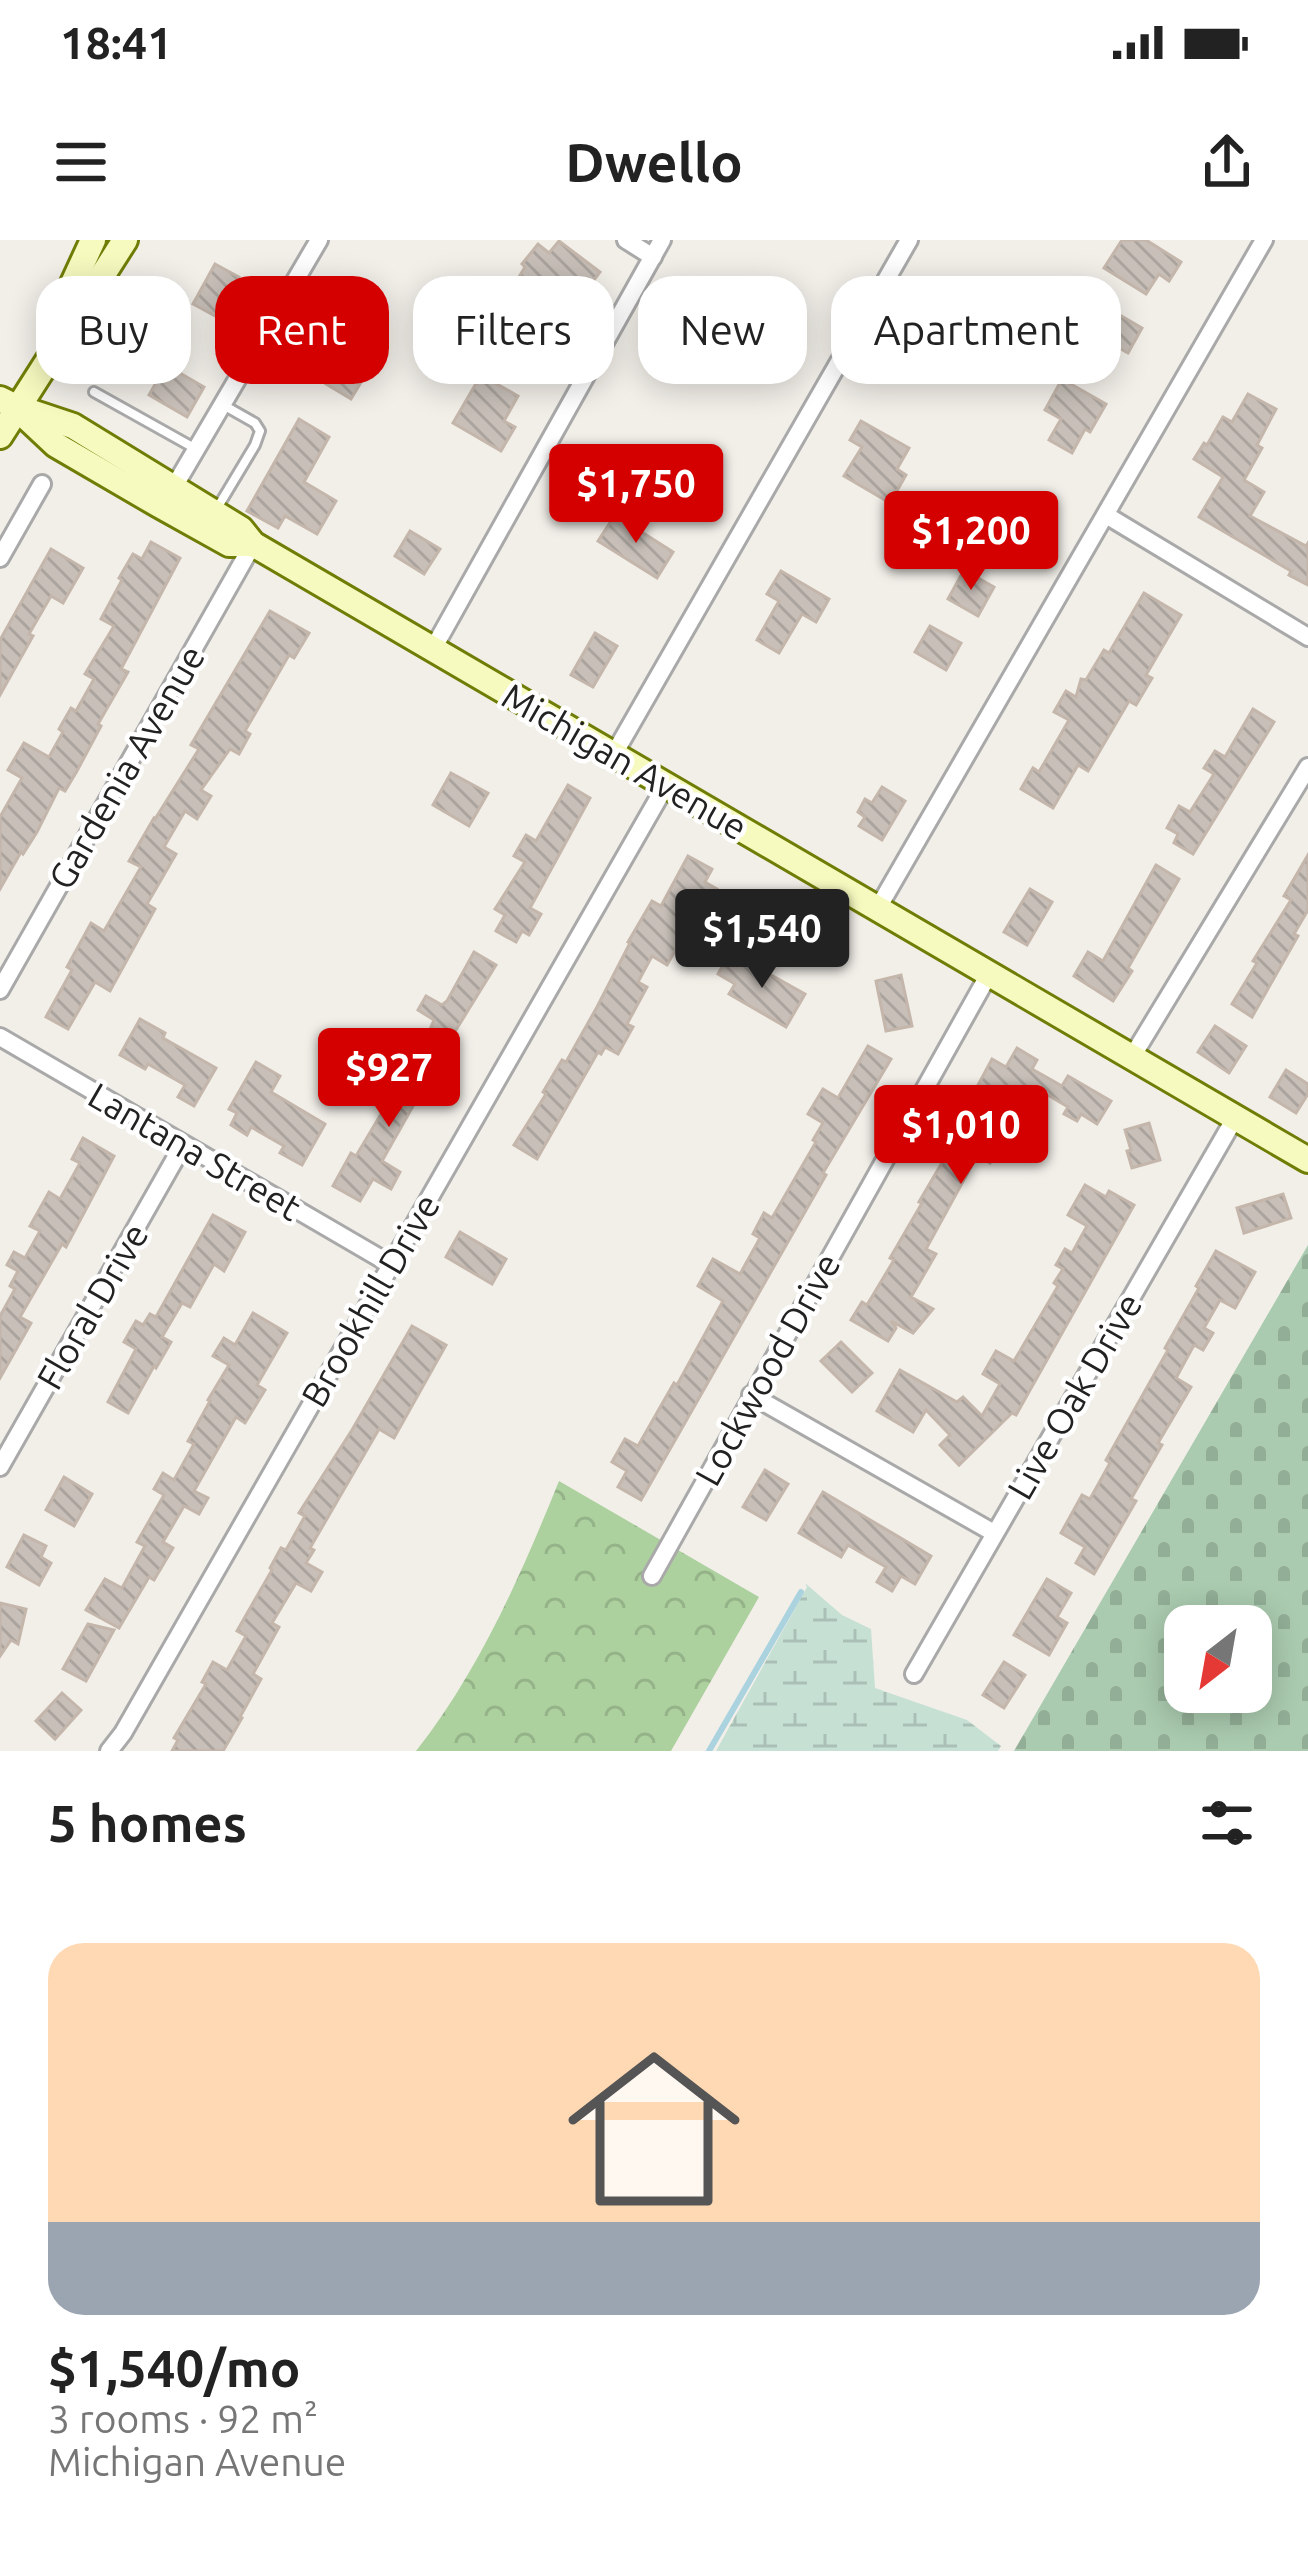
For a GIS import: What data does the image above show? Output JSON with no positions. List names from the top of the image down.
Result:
{
  "streets": {
    "street": [
      "Michigan Avenue",
      "Gardenia Avenue",
      "Lantana Street",
      "Brookhill Drive",
      "Floral Drive",
      "Lockwood Drive",
      "Live Oak Drive"
    ]
  },
  "crossings": [
    ["Michigan Avenue", "Gardenia Avenue"],
    ["Michigan Avenue", "Brookhill Drive"],
    ["Michigan Avenue", "Lockwood Drive"],
    ["Michigan Avenue", "Live Oak Drive"],
    ["Lantana Street", "Brookhill Drive"],
    ["Lantana Street", "Floral Drive"]
  ],
  "north": "bottom left",
  "page": {
    "status": "18:41",
    "header": "Dwello",
    "chip": [
      "Buy",
      "Rent",
      "Filters",
      "New",
      "Apartment"
    ],
    "price": [
      "$1,750",
      "$1,200",
      "$1,540",
      "$927",
      "$1,010"
    ],
    "heading": "5 homes",
    "list": [
      {
        "name": "$1,540/mo",
        "note": "3 rooms · 92 m² · Michigan Avenue"
      }
    ]
  }
}
